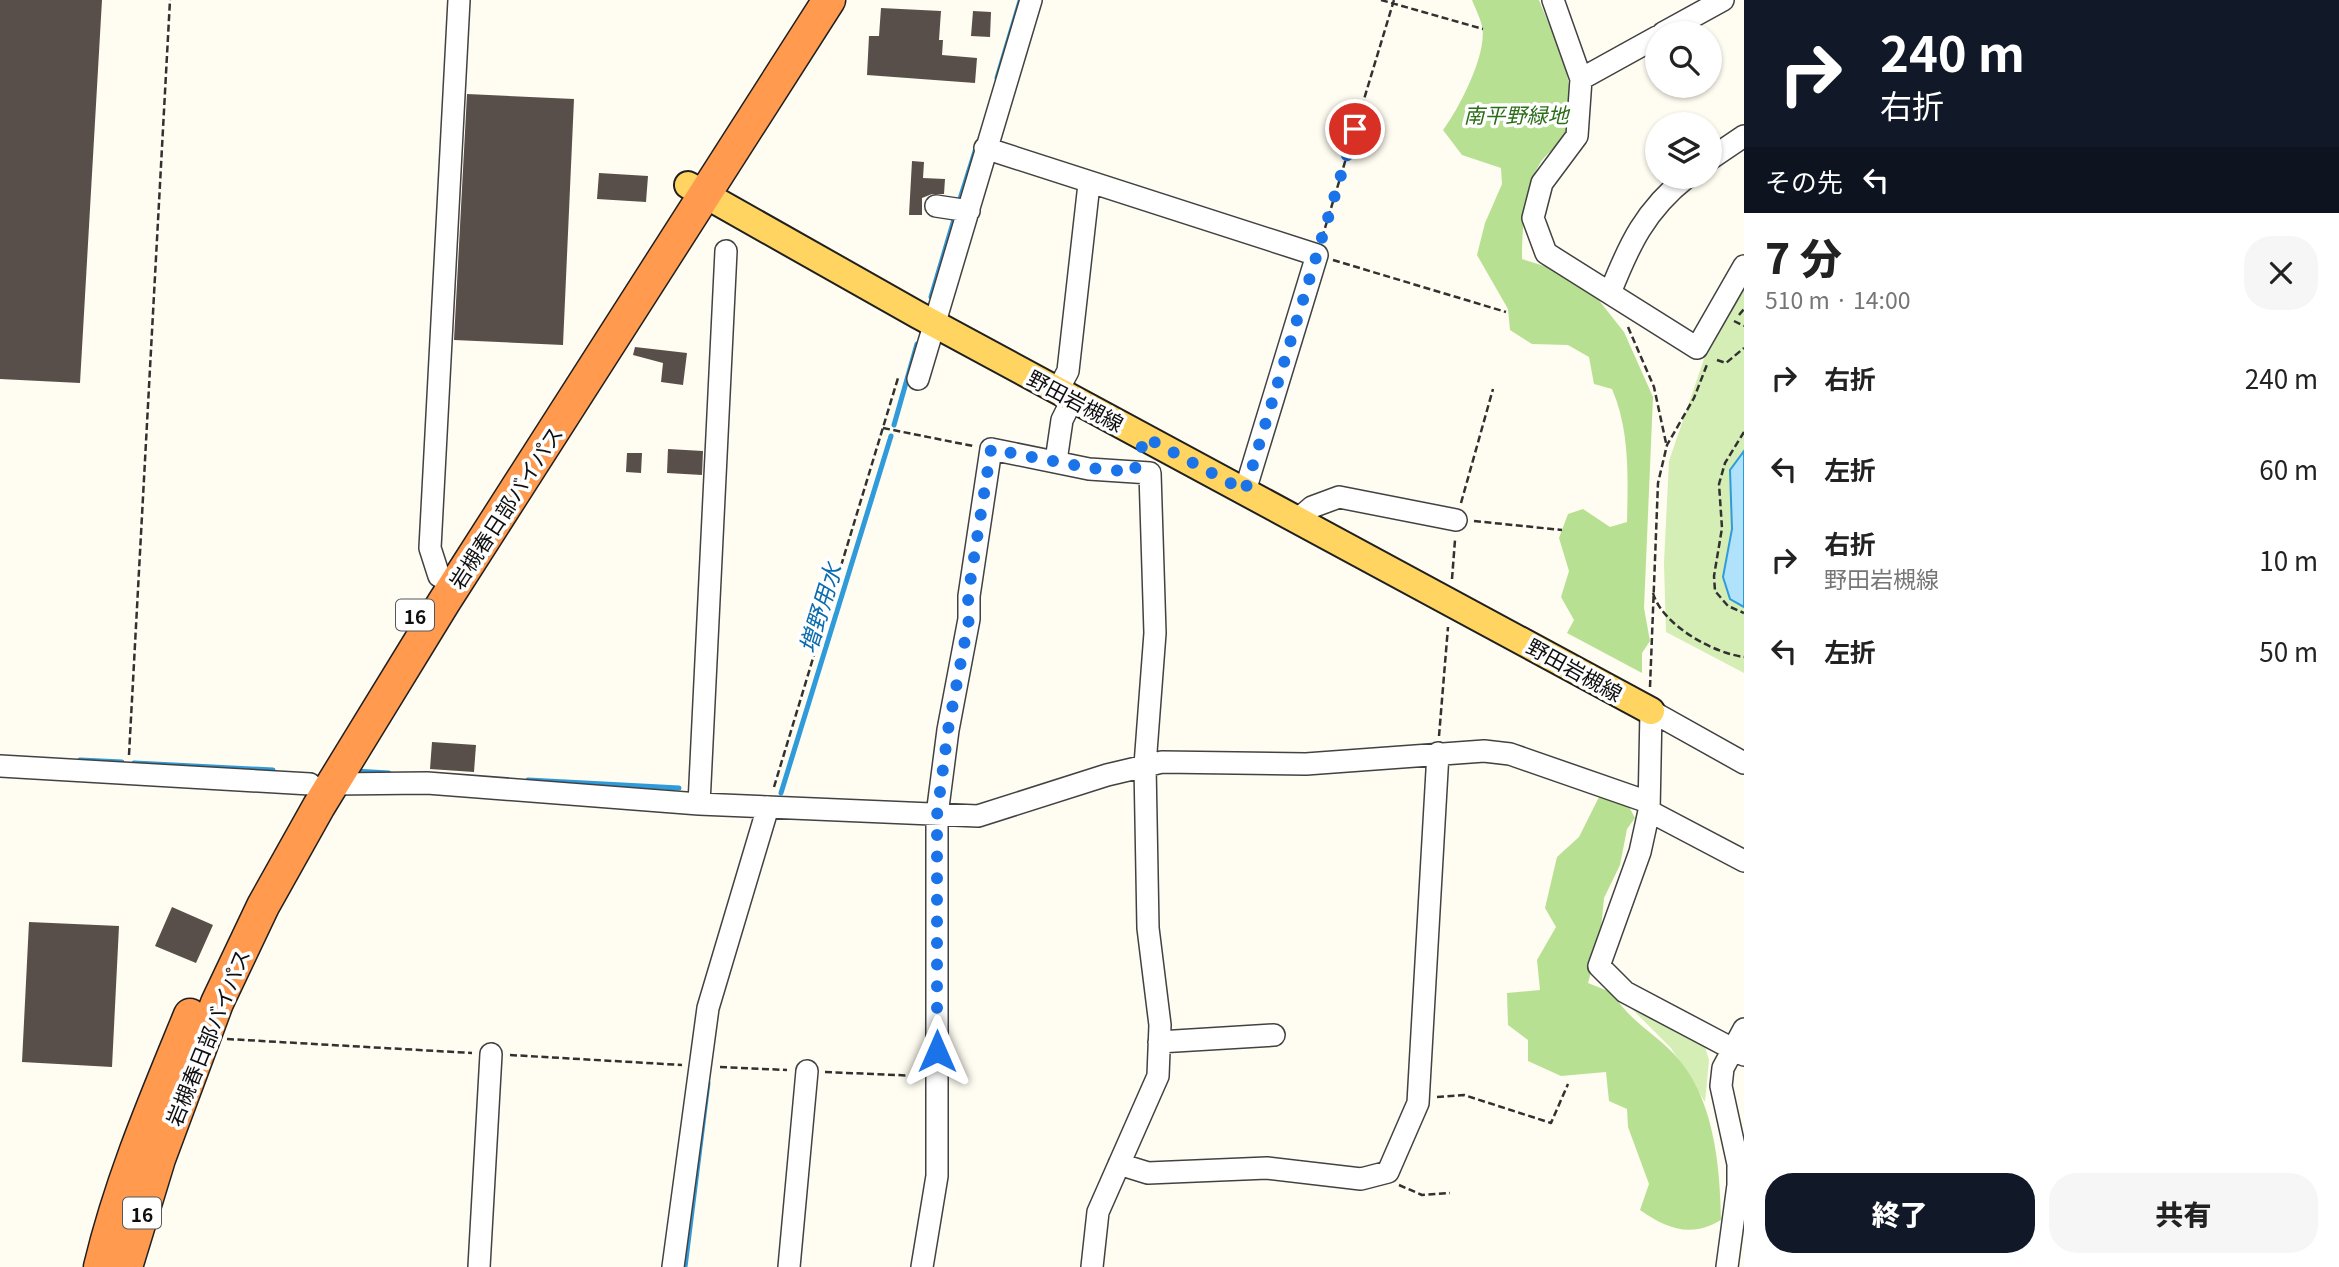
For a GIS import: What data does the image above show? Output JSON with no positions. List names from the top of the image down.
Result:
{
  "streets": {
    "highway": ["岩槻春日部バイパス", "16"],
    "main road": ["野田岩槻線"]
  },
  "crossings": [
    ["野田岩槻線", "岩槻春日部バイパス"]
  ],
  "water": ["増野用水"],
  "parks": ["南平野緑地"],
  "page": {
    "turn": ["240 m", "右折"],
    "then": "その先",
    "heading": ["7 分", "510 m · 14:00"],
    "list": [
      {
        "name": "右折",
        "value": "240 m"
      },
      {
        "name": "左折",
        "value": "60 m"
      },
      {
        "name": "右折",
        "note": "野田岩槻線",
        "value": "10 m"
      },
      {
        "name": "左折",
        "value": "50 m"
      }
    ],
    "buttons": ["終了", "共有"]
  }
}
